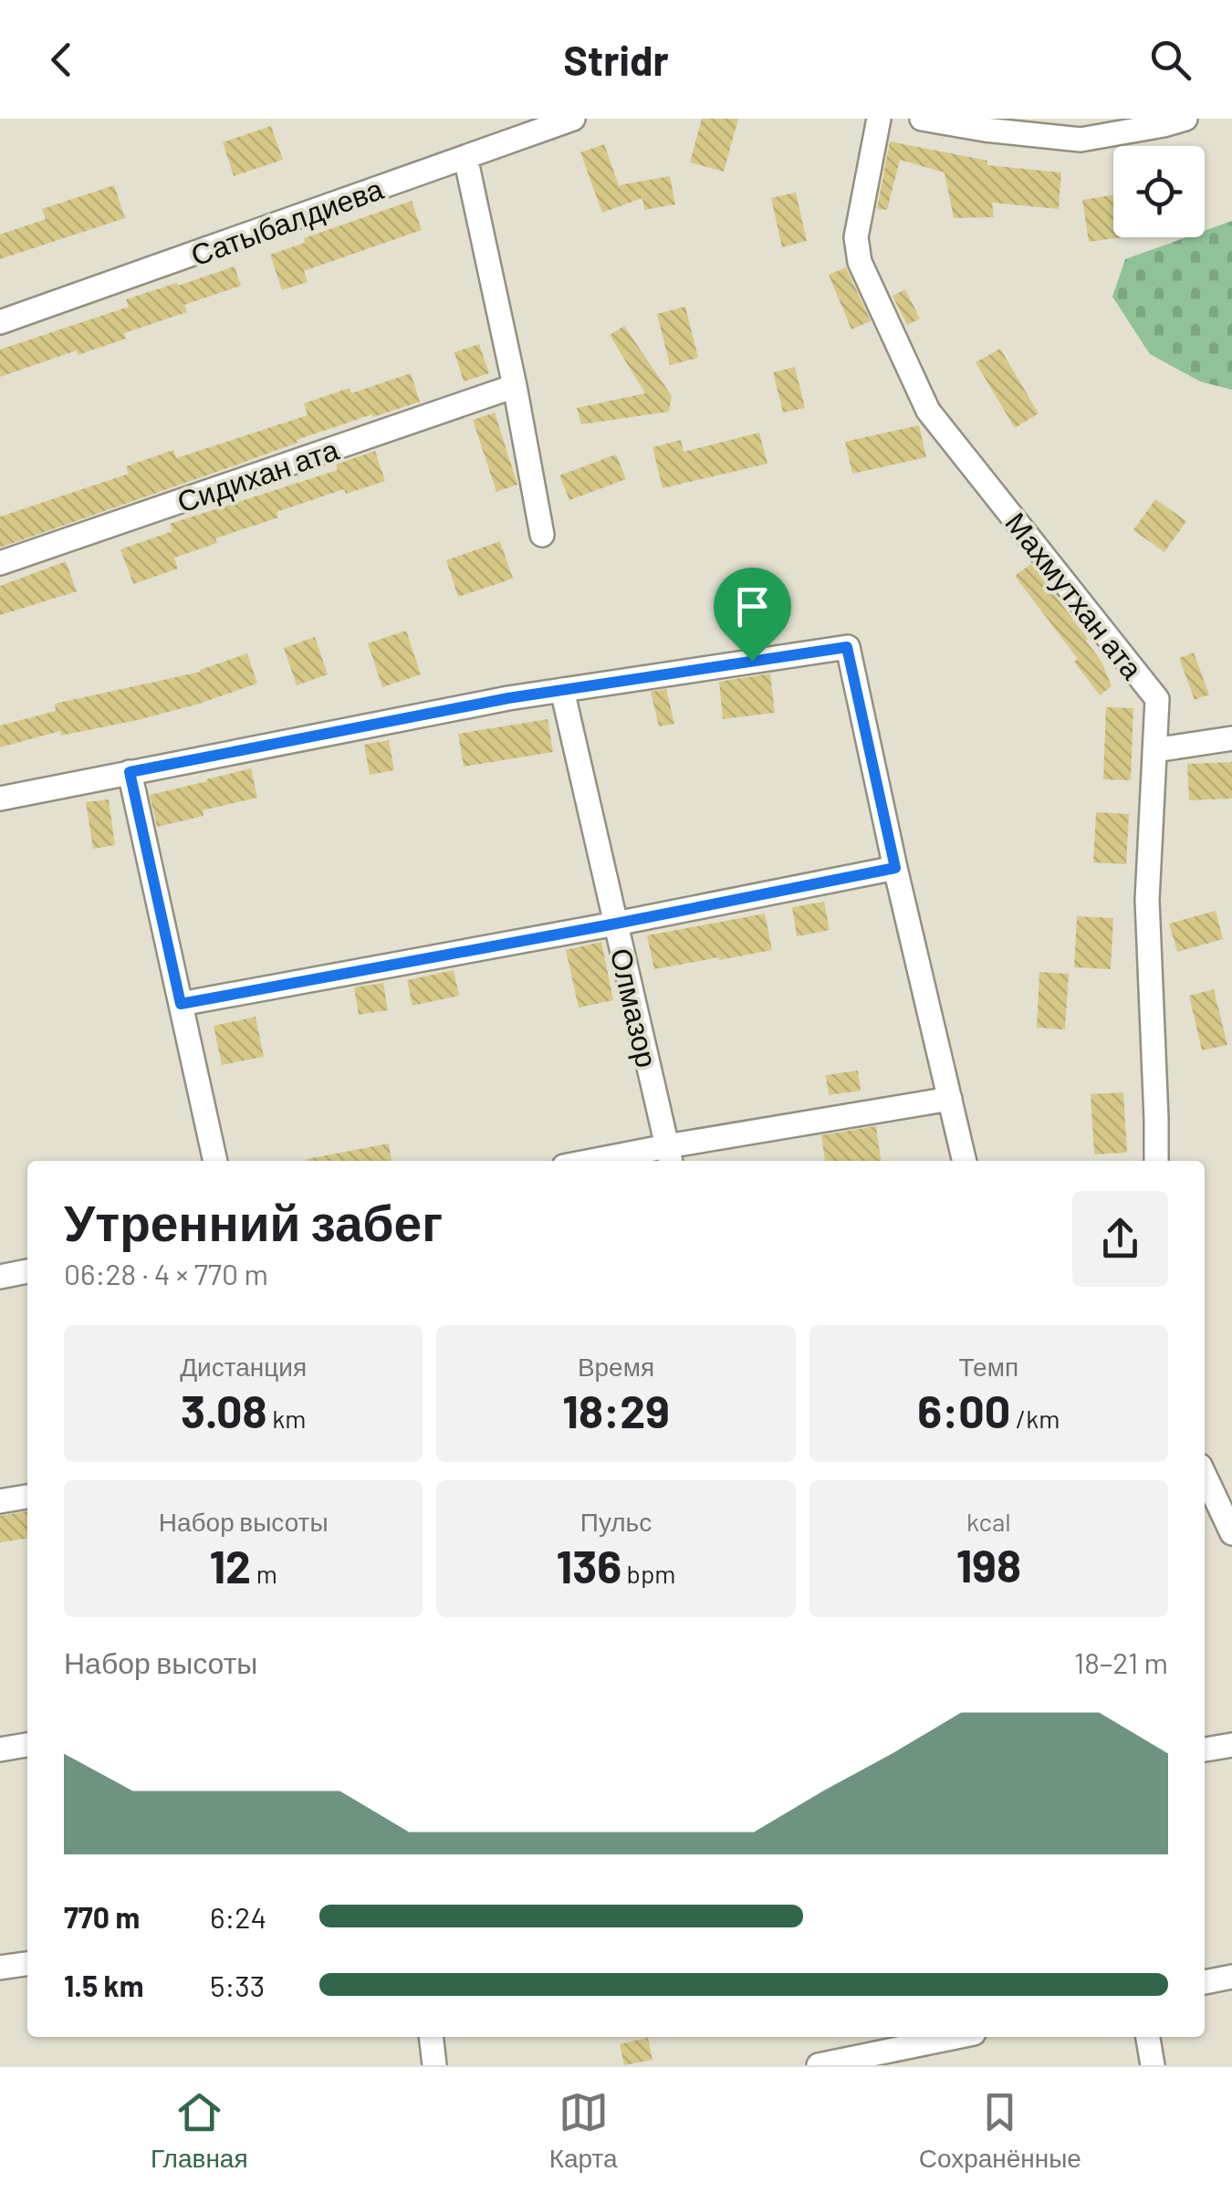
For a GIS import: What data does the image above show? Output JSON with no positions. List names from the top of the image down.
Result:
{
  "streets": {
    "street": [
      "Сатыбалдиева",
      "Сидихан ата",
      "Махмутхан ата",
      "Олмазор"
    ]
  },
  "page": {
    "header": "Stridr",
    "heading": ["Утренний забег", "06:28 · 4 × 770 m"],
    "stats": [
      ["Дистанция", "3.08 km"],
      ["Время", "18:29"],
      ["Темп", "6:00 /km"],
      ["Набор высоты", "12 m"],
      ["Пульс", "136 bpm"],
      ["kcal", "198"]
    ],
    "chart": ["Набор высоты", "18–21 m"],
    "list": [
      {
        "name": "770 m",
        "note": "6:24"
      },
      {
        "name": "1.5 km",
        "note": "5:33"
      }
    ],
    "tabs": ["Главная", "Карта", "Сохранённые"]
  }
}
